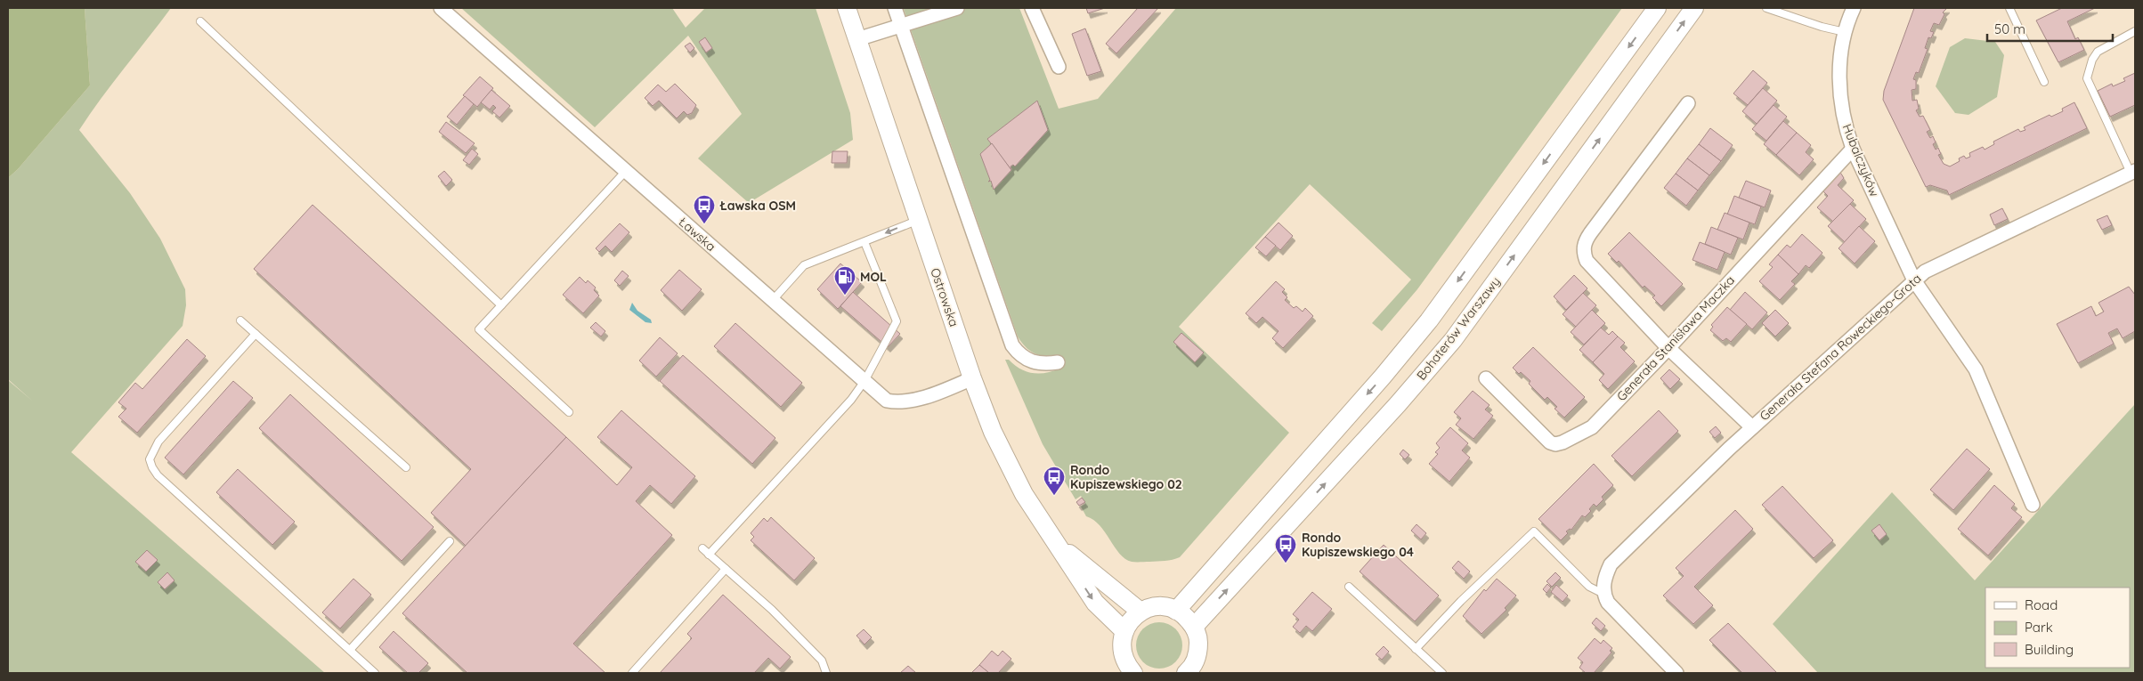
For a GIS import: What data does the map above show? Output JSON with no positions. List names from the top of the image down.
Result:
{
  "streets": {
    "main road": ["Ostrowska", "Bohaterów Warszawy"],
    "street": [
      "Hubalczyków",
      "Ławska",
      "Generała Stanisława Maczka",
      "Generała Stefana Roweckiego-Grota"
    ]
  },
  "crossings": [
    ["Hubalczyków", "Generała Stanisława Maczka"],
    ["Hubalczyków", "Generała Stefana Roweckiego-Grota"],
    ["Ławska", "Ostrowska"]
  ],
  "places": {
    "bus stop": ["Ławska OSM", "Rondo Kupiszewskiego 02", "Rondo Kupiszewskiego 04"],
    "fuel station": ["MOL"]
  },
  "legend": ["Road", "Park", "Building"],
  "scale_bar": "50 m"
}
